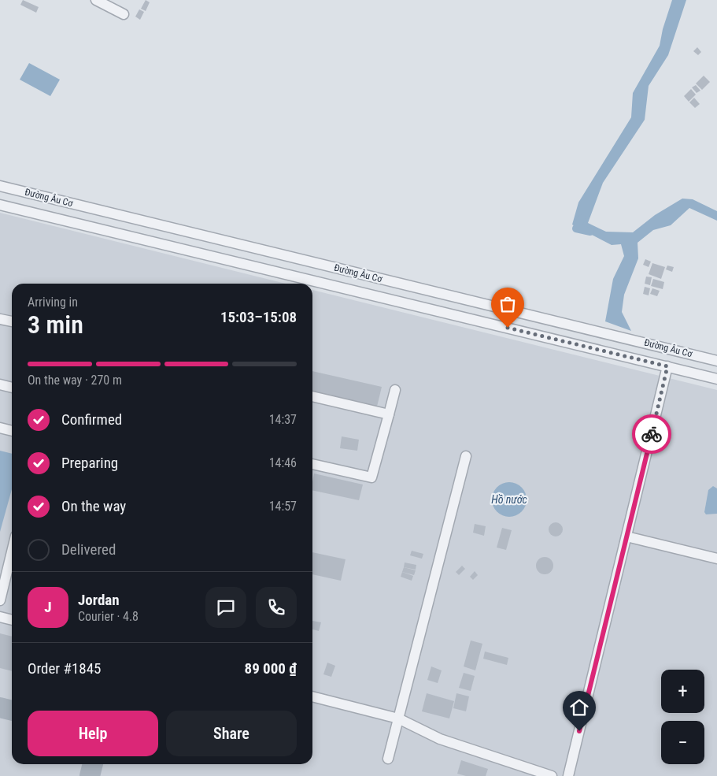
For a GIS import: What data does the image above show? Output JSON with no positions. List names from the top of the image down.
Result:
{
  "streets": {
    "street": ["Đường Âu Cơ"]
  },
  "water": ["Hồ nước"],
  "page": {
    "heading": ["3 min", "Arriving in", "15:03–15:08"],
    "panel": [
      "Jordan",
      "Courier · 4.8",
      "Order #1845",
      "89 000 ₫"
    ],
    "bar": "On the way · 270 m",
    "list": [
      ["Confirmed", "14:37"],
      ["Preparing", "14:46"],
      ["On the way", "14:57"],
      "Delivered"
    ],
    "round": "J",
    "map_buttons": ["+", "−"],
    "buttons": ["Help", "Share"]
  }
}
